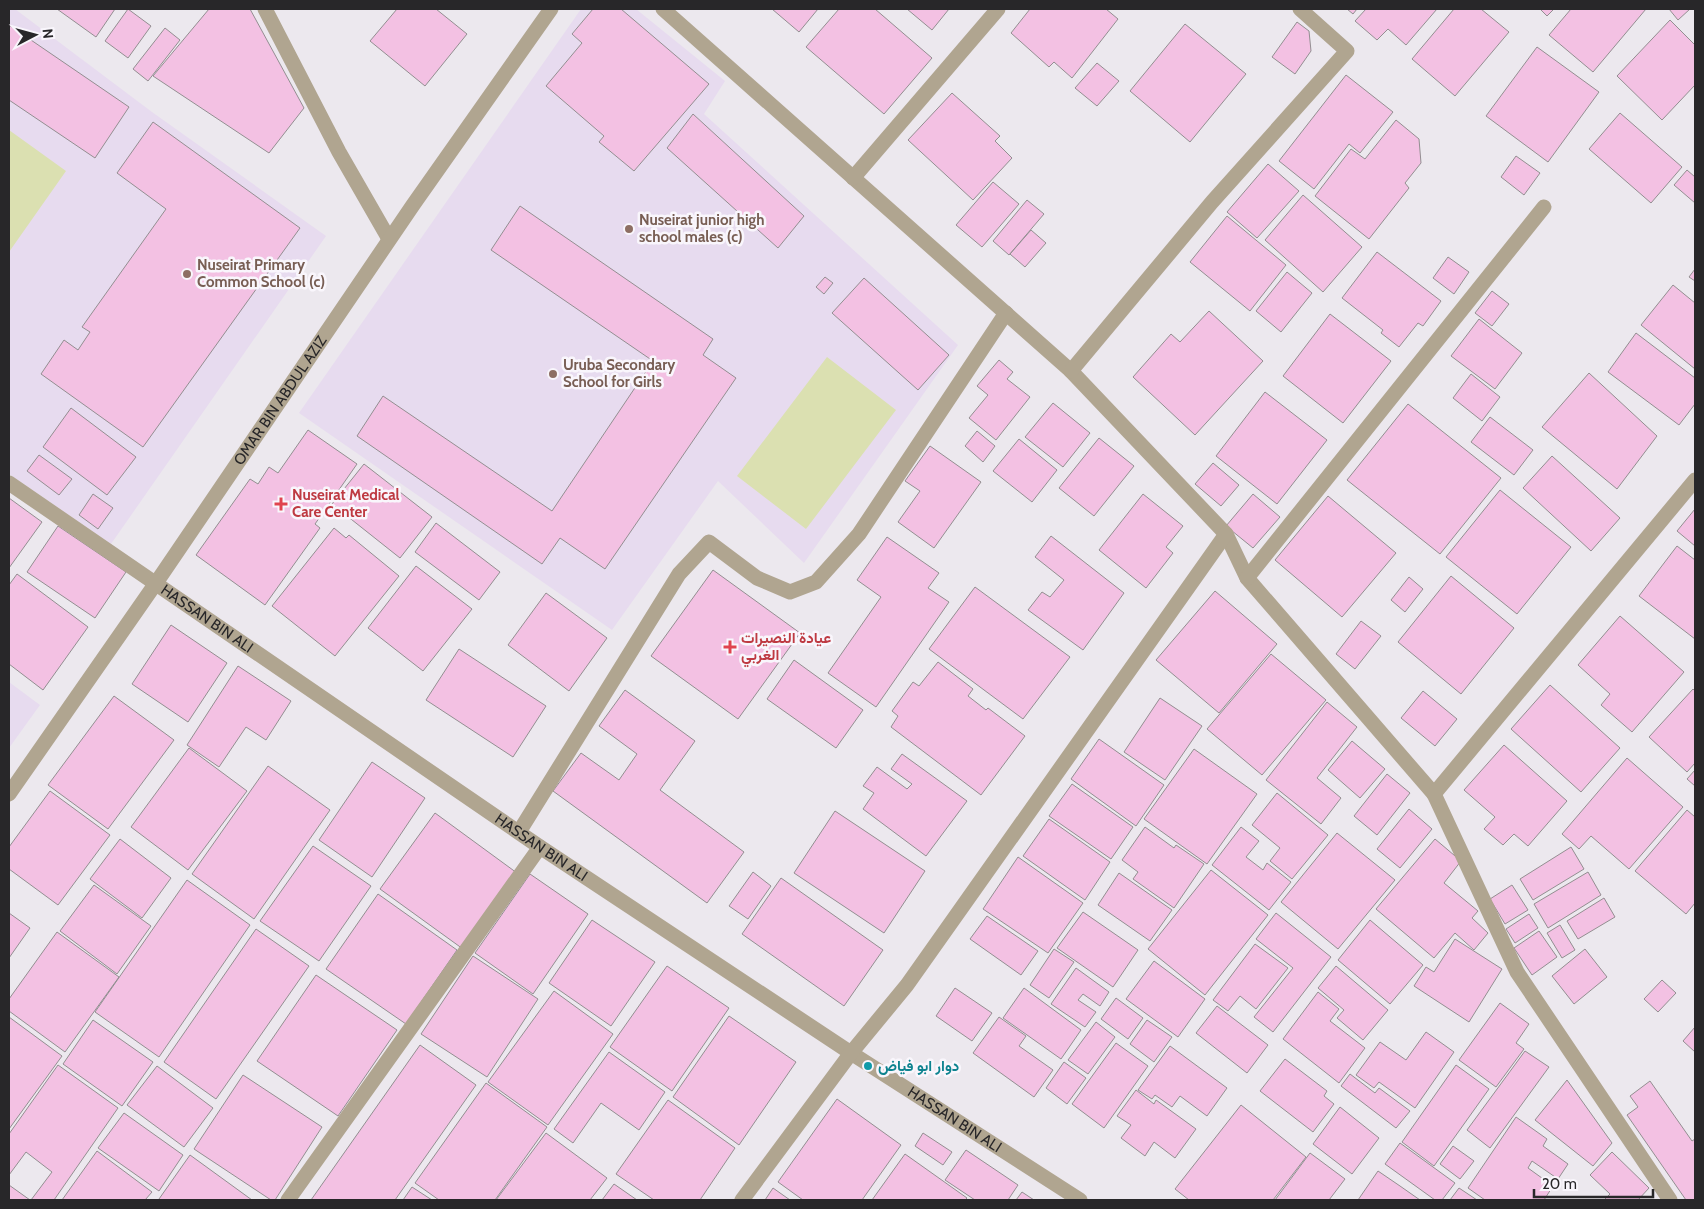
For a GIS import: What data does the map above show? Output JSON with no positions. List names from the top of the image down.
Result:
{
  "streets": {
    "street": ["OMAR BIN ABDUL AZIZ", "HASSAN BIN ALI"]
  },
  "crossings": [
    ["OMAR BIN ABDUL AZIZ", "HASSAN BIN ALI"]
  ],
  "places": {
    "other": [
      "Nuseirat junior high school males (c)",
      "Nuseirat Primary Common School (c)",
      "Uruba Secondary School for Girls",
      "دوار ابو فياض"
    ],
    "health": ["Nuseirat Medical Care Center", "عيادة النصيرات الغربي"]
  },
  "scale_bar": "20 m",
  "north": "right"
}
